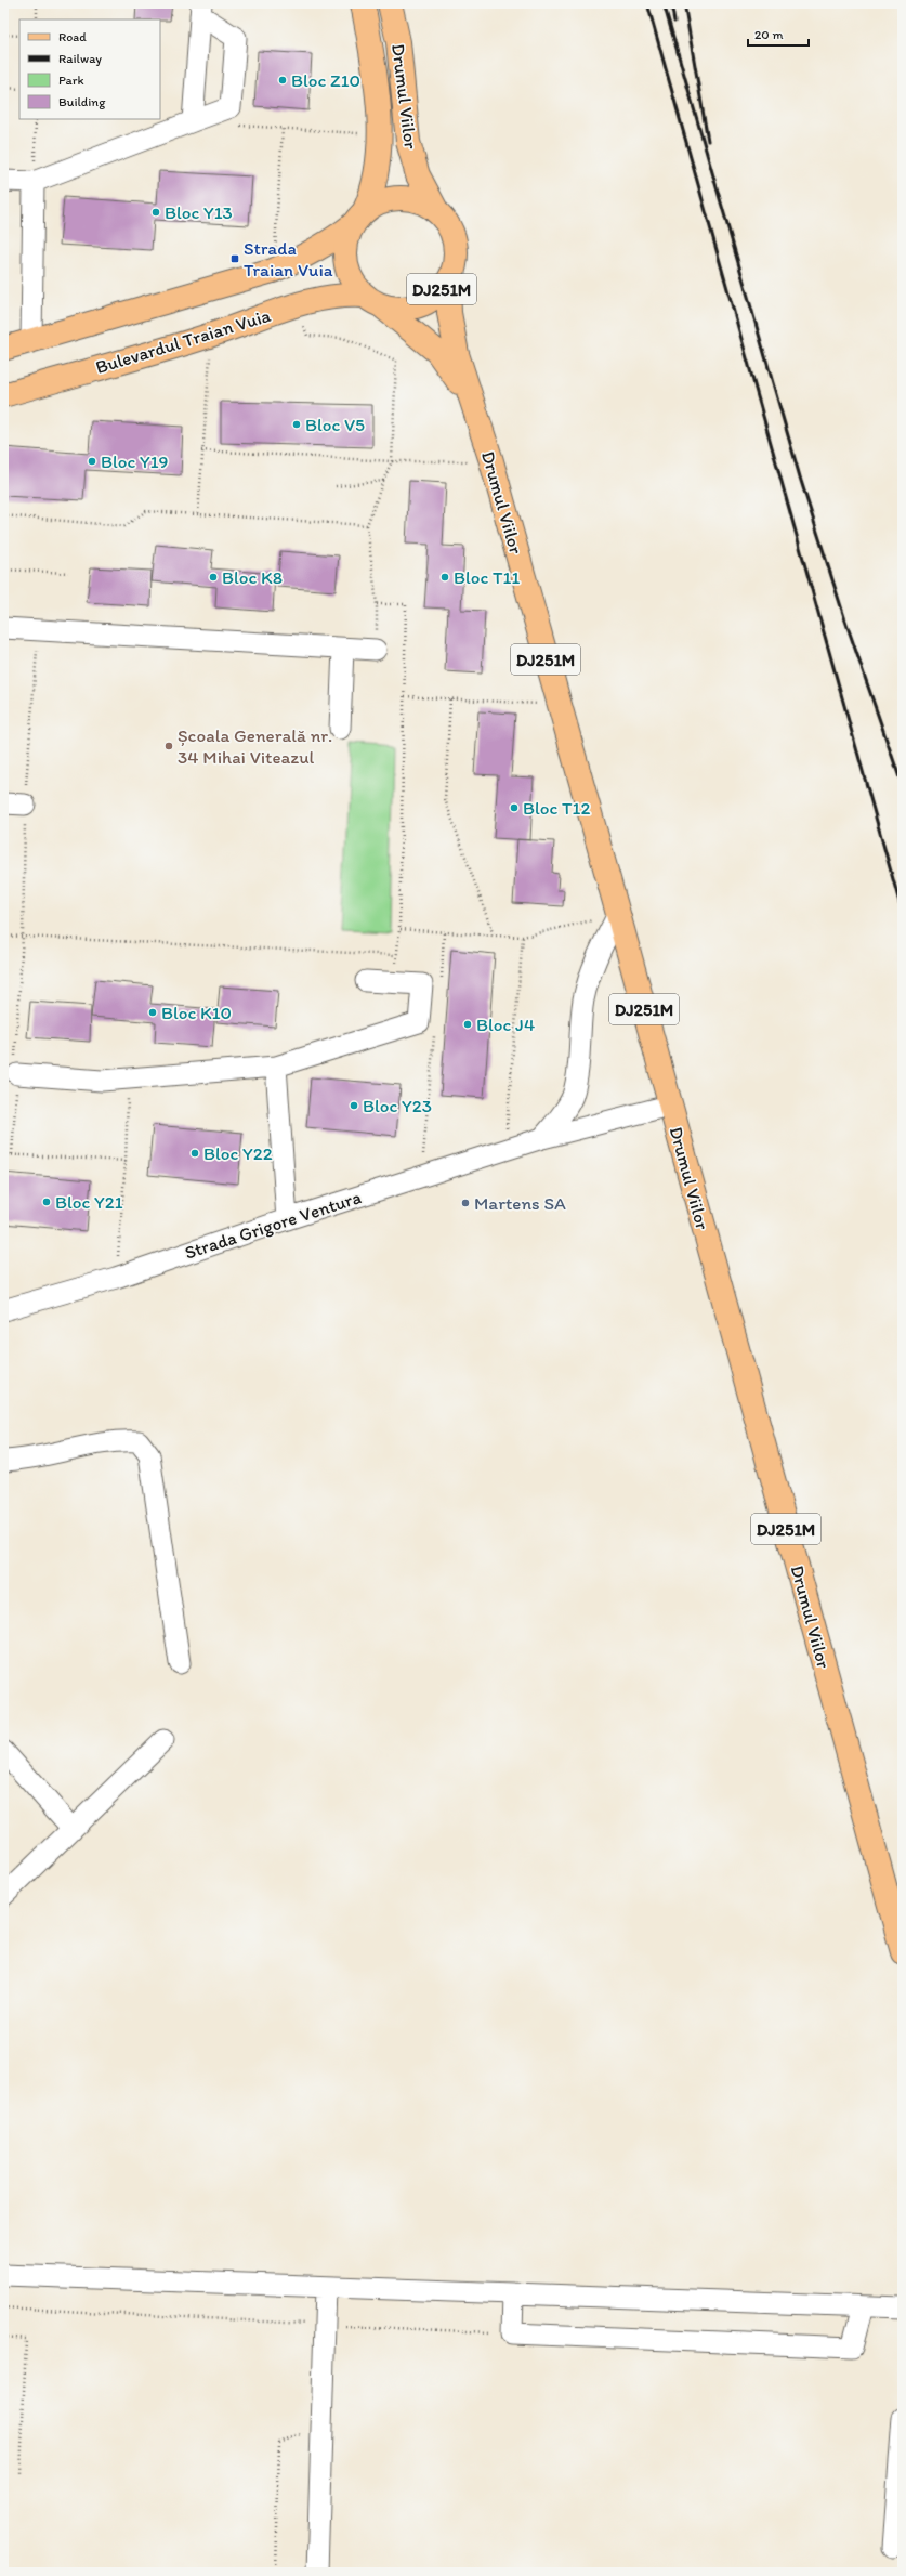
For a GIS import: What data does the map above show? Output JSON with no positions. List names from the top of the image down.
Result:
{
  "streets": {
    "main road": ["Drumul Viilor", "DJ251M", "Bulevardul Traian Vuia"],
    "street": ["Strada Grigore Ventura"]
  },
  "crossings": [
    ["Drumul Viilor", "DJ251M"],
    ["Drumul Viilor", "Bulevardul Traian Vuia"],
    ["Drumul Viilor", "Strada Grigore Ventura"],
    ["DJ251M", "Bulevardul Traian Vuia"]
  ],
  "places": {
    "other": [
      "Bloc Z10",
      "Bloc Y13",
      "Bloc V5",
      "Bloc Y19",
      "Bloc K8",
      "Bloc T11",
      "Școala Generală nr. 34 Mihai Viteazul",
      "Bloc T12",
      "Bloc K10",
      "Bloc J4",
      "Bloc Y23",
      "Bloc Y22",
      "Bloc Y21",
      "Martens SA"
    ],
    "transit": ["Strada Traian Vuia"]
  },
  "legend": [
    "Road",
    "Railway",
    "Park",
    "Building"
  ],
  "scale_bar": "20 m"
}
